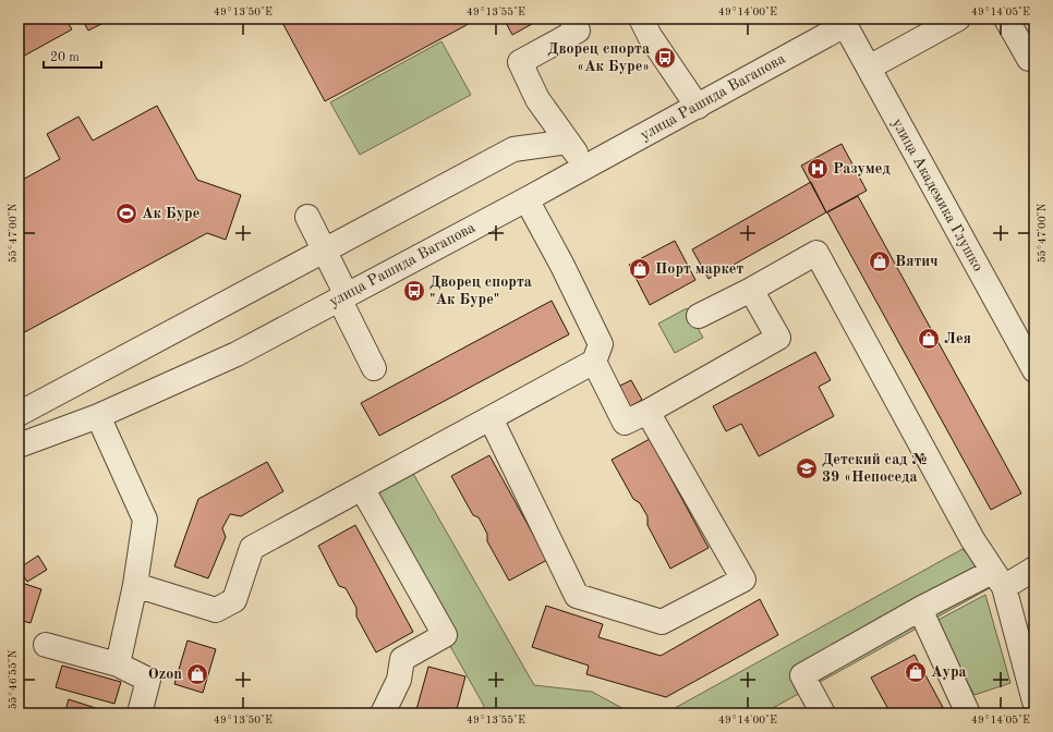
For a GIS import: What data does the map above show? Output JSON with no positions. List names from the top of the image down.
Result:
{
  "streets": {
    "street": ["улица Рашида Вагапова", "улица Академика Глушко"]
  },
  "crossings": [
    ["улица Рашида Вагапова", "улица Академика Глушко"]
  ],
  "places": {
    "bus stop": ["Дворец спорта «Ак Буре»", "Дворец спорта \"Ак Буре\""],
    "hospital": ["Разумед"],
    "sports": ["Ак Буре"],
    "shop": [
      "Вятич",
      "Порт маркет",
      "Лея",
      "Аура",
      "Ozon"
    ],
    "school or university": ["Детский сад № 39 «Непоседа"]
  },
  "scale_bar": "20 m",
  "coordinates": [
    "49°13'50\"E",
    "49°13'55\"E",
    "49°14'00\"E",
    "49°14'05\"E",
    "55°47'00\"N",
    "55°46'55\"N"
  ]
}
